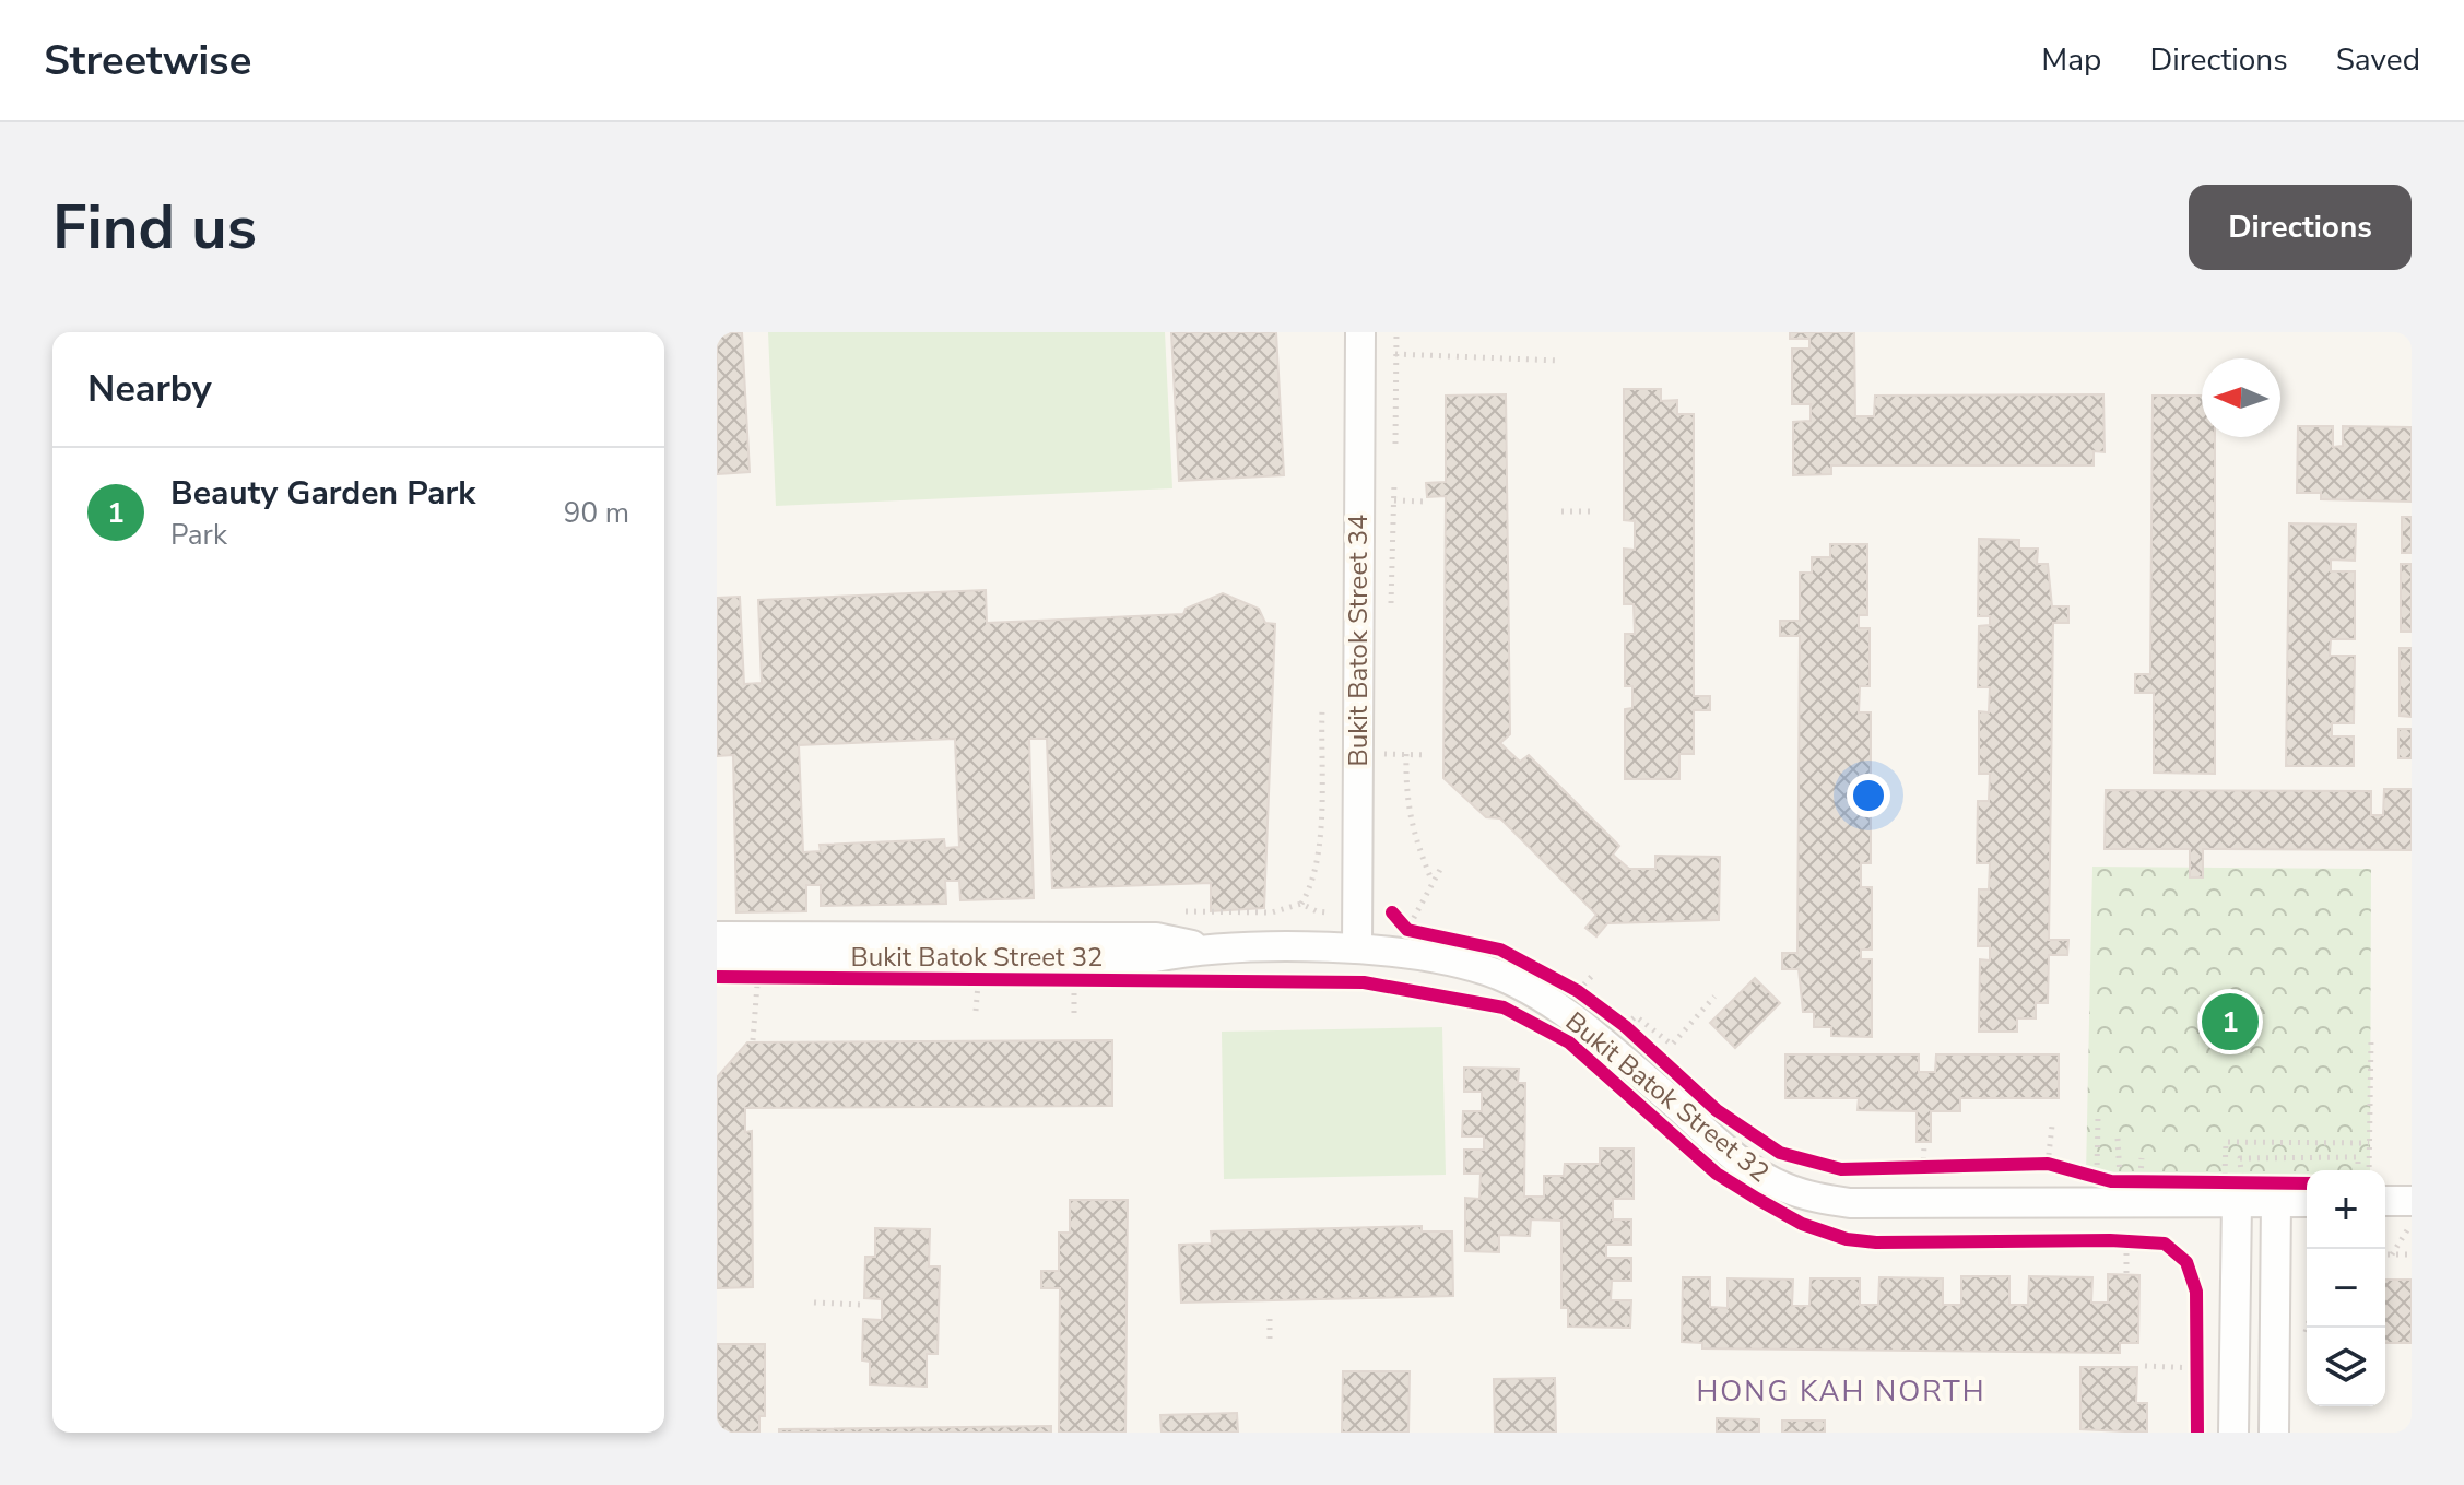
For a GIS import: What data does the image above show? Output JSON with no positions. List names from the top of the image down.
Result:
{
  "streets": {
    "street": ["Bukit Batok Street 34", "Bukit Batok Street 32"]
  },
  "crossings": [
    ["Bukit Batok Street 34", "Bukit Batok Street 32"]
  ],
  "districts": ["HONG KAH NORTH"],
  "north": "left",
  "page": {
    "header": "Streetwise",
    "nav": ["Map", "Directions", "Saved"],
    "buttons": "Directions",
    "title": "Find us",
    "heading": "Nearby",
    "list": [
      {
        "mark": "1",
        "name": "Beauty Garden Park",
        "note": "Park",
        "value": "90 m"
      }
    ],
    "pins": "1",
    "map_buttons": ["+", "−"]
  }
}
